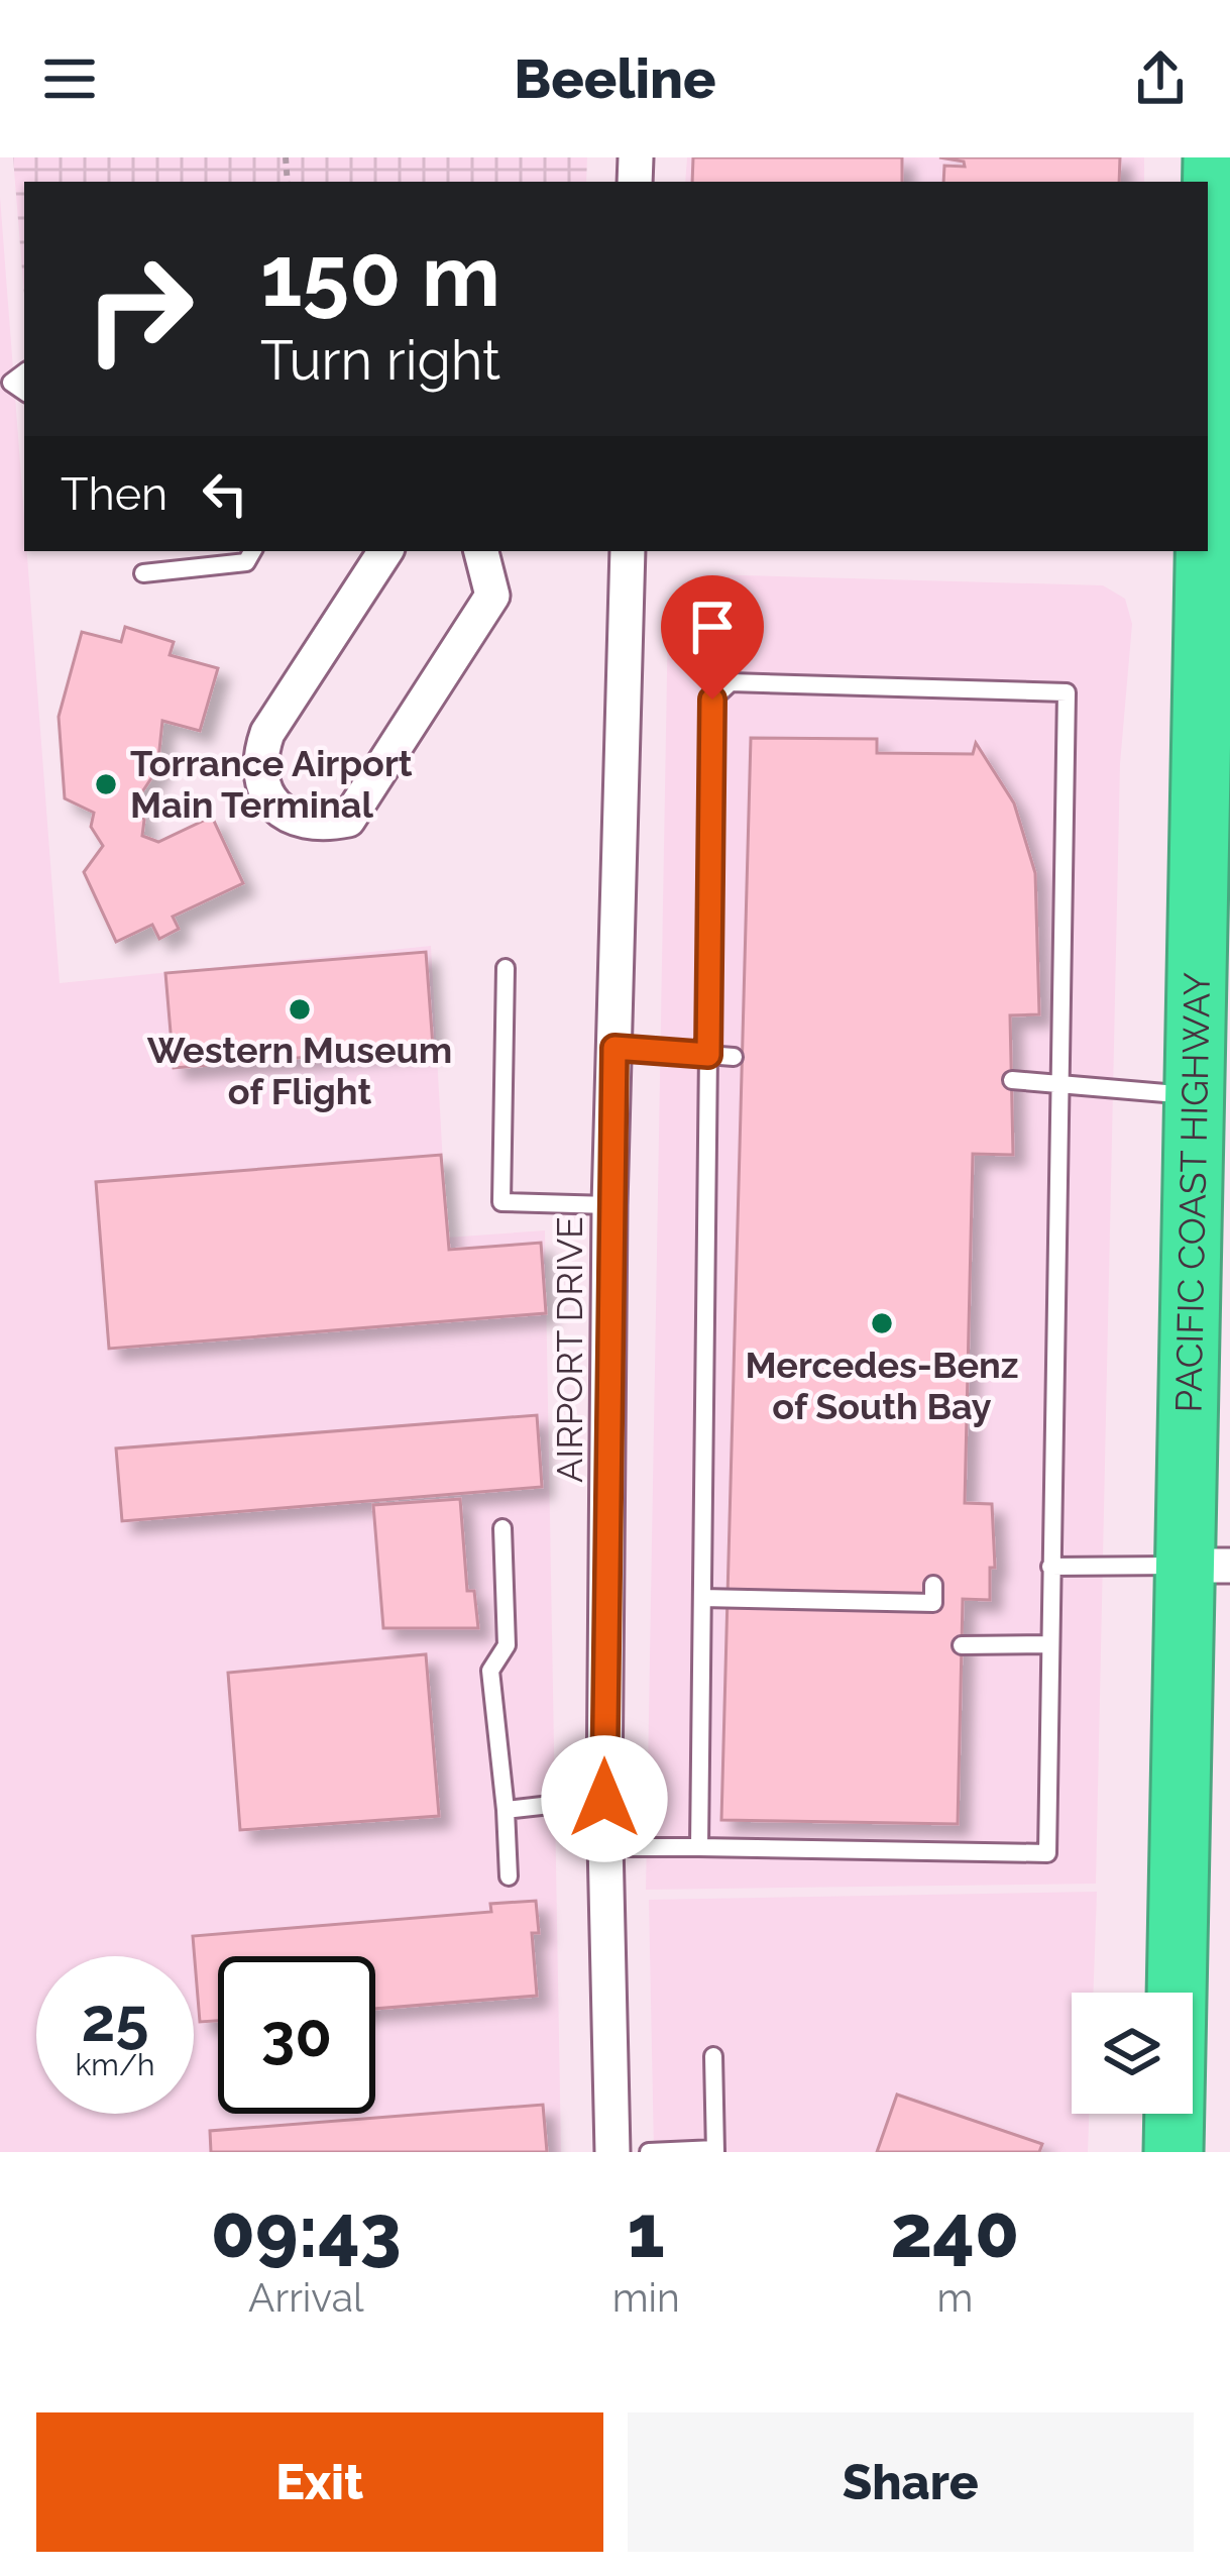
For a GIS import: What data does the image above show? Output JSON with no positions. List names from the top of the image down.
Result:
{
  "streets": {
    "highway": ["PACIFIC COAST HIGHWAY"],
    "street": ["AIRPORT DRIVE"]
  },
  "places": ["Torrance Airport Main Terminal", "Western Museum of Flight", "Mercedes-Benz of South Bay"],
  "page": {
    "header": "Beeline",
    "turn": ["150 m", "Turn right"],
    "then": "Then",
    "speed": "25 km/h",
    "limit": "30",
    "eta": [
      "09:43",
      "Arrival",
      "1",
      "min",
      "240",
      "m"
    ],
    "buttons": ["Exit", "Share"]
  }
}
